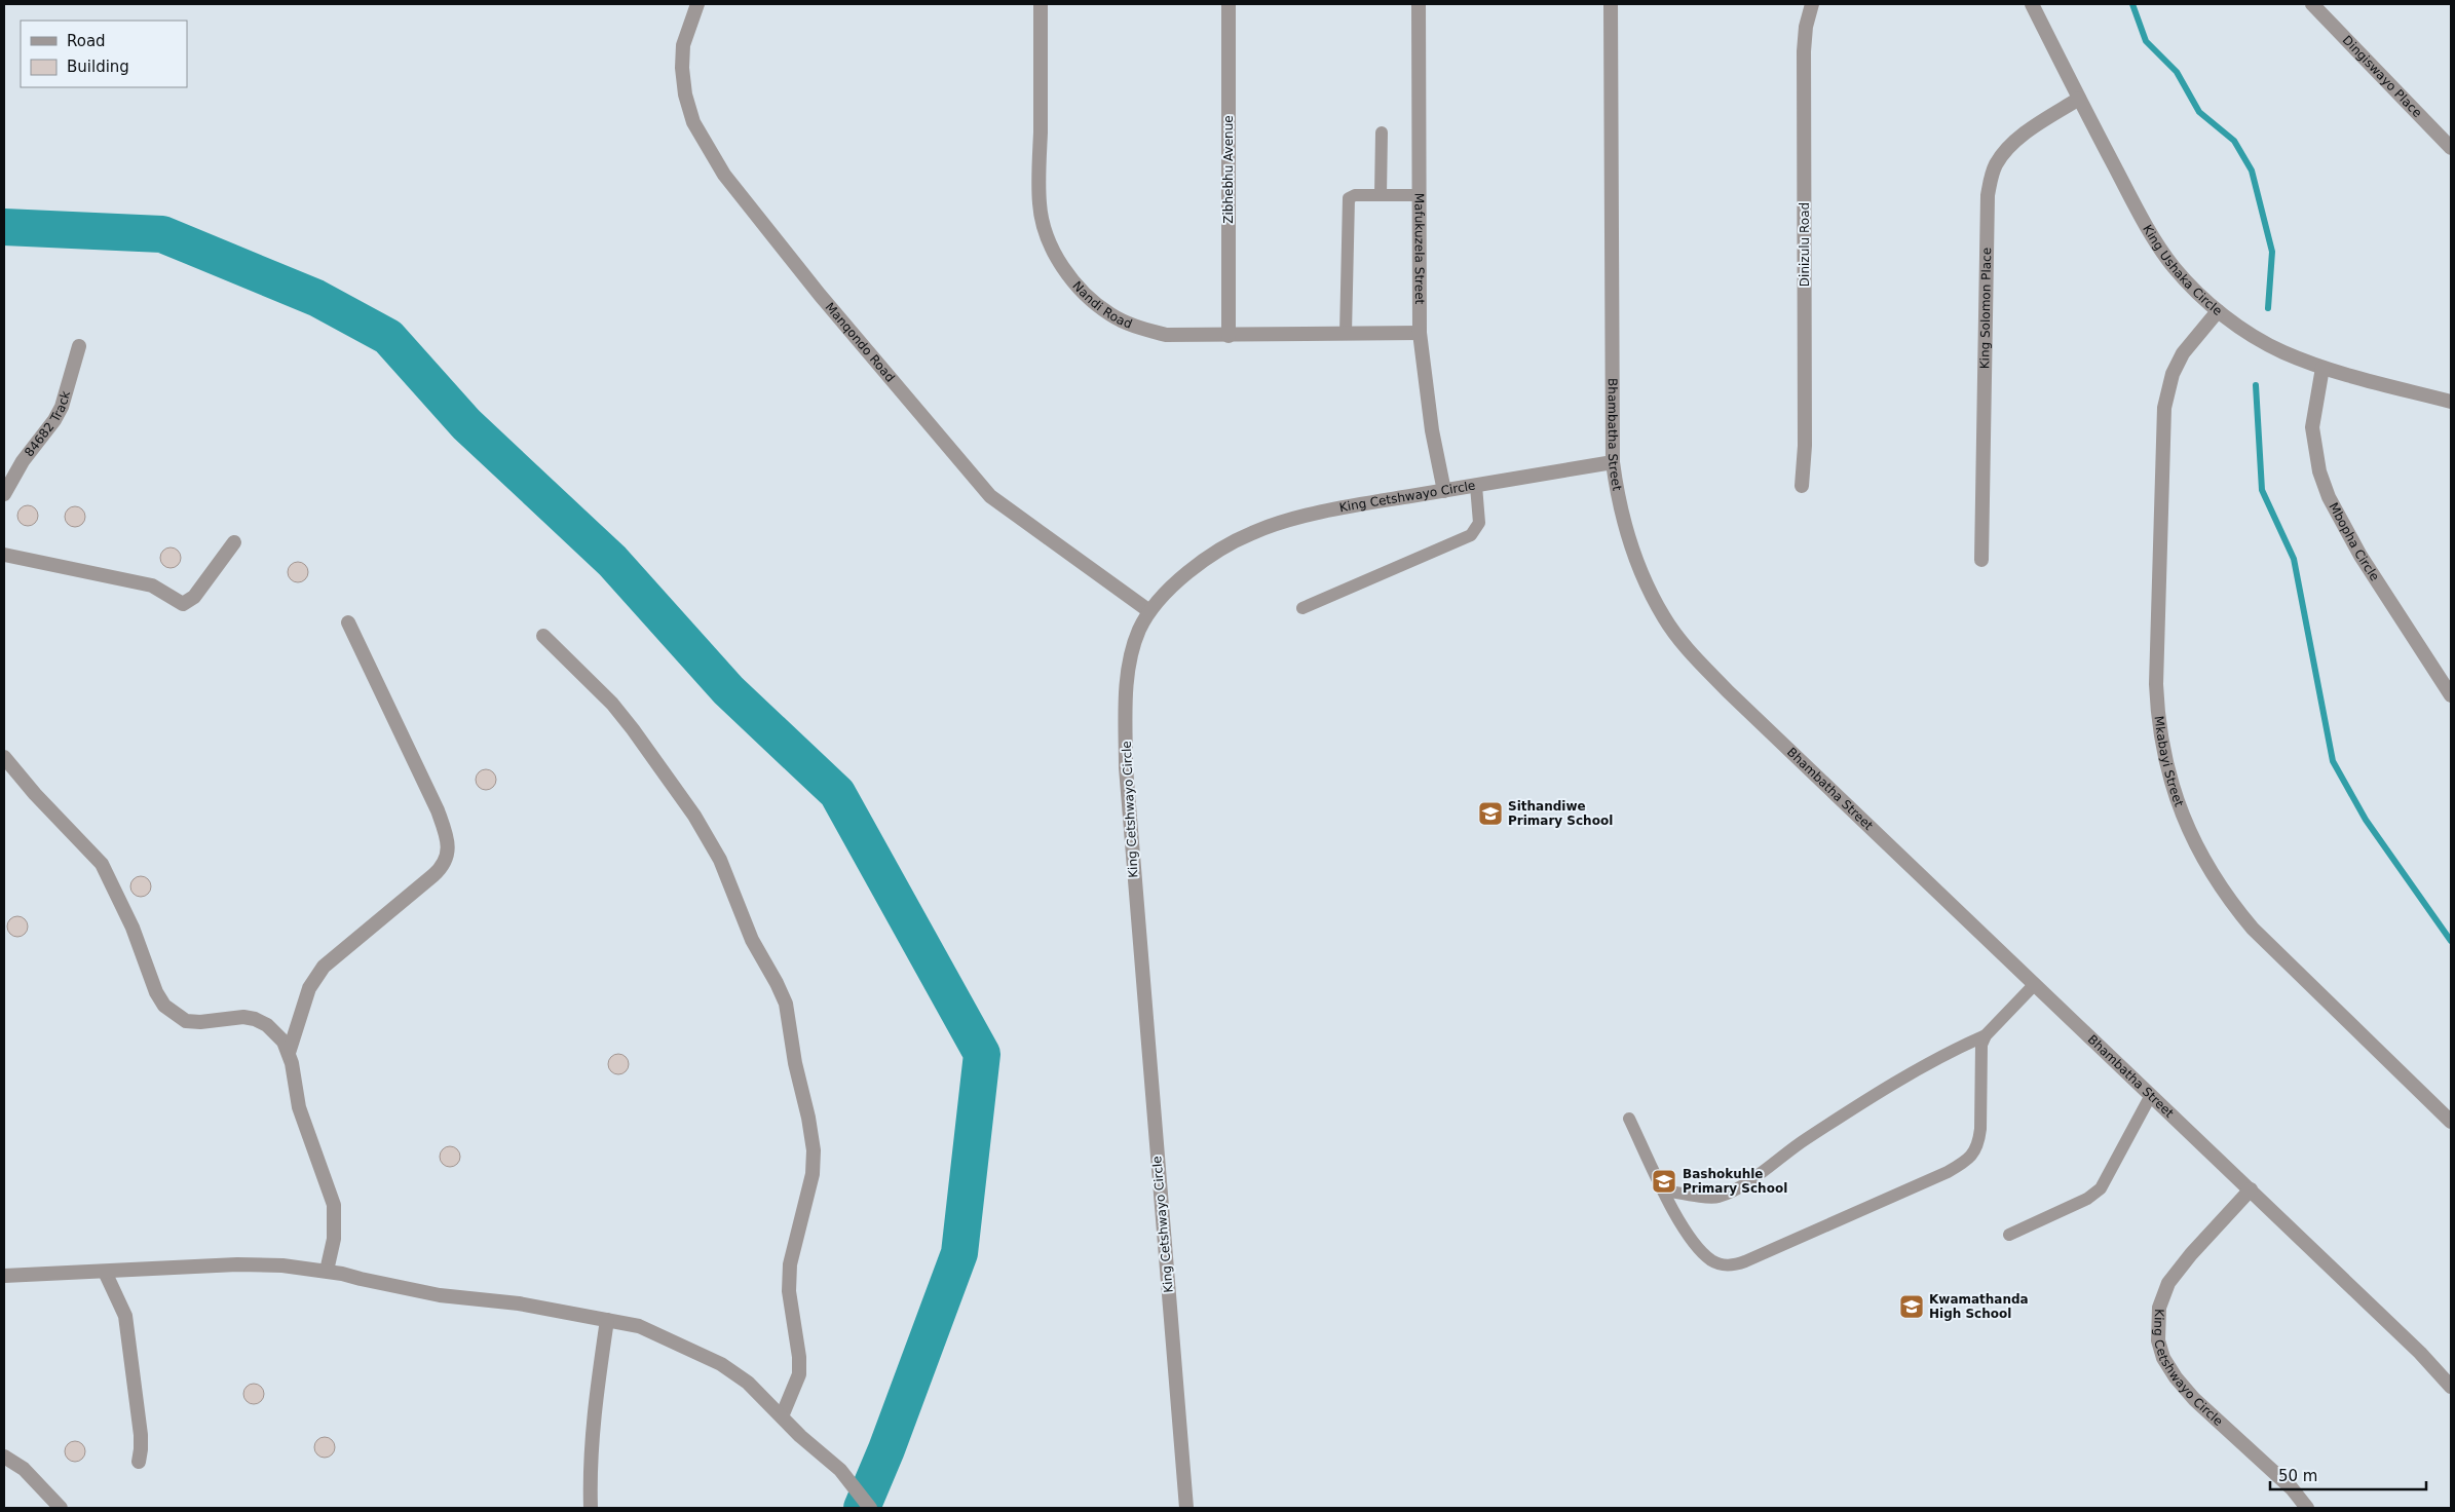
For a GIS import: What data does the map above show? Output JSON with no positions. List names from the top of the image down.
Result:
{
  "streets": {
    "street": [
      "Dingiswayo Place",
      "Zibhebhu Avenue",
      "Dinizulu Road",
      "Mafukuzela Street",
      "King Ushaka Circle",
      "Nandi Road",
      "King Solomon Place",
      "Manqondo Road",
      "84682 Track",
      "Bhambatha Street",
      "King Cetshwayo Circle",
      "Mbopha Circle",
      "Mkabayi Street"
    ]
  },
  "crossings": [
    ["Zibhebhu Avenue", "Nandi Road"],
    ["Mafukuzela Street", "Nandi Road"],
    ["Mafukuzela Street", "King Cetshwayo Circle"],
    ["King Ushaka Circle", "King Solomon Place"],
    ["King Ushaka Circle", "Mbopha Circle"],
    ["King Ushaka Circle", "Mkabayi Street"],
    ["Manqondo Road", "King Cetshwayo Circle"],
    ["Bhambatha Street", "King Cetshwayo Circle"]
  ],
  "places": {
    "school or university": ["Sithandiwe Primary School", "Bashokuhle Primary School", "Kwamathanda High School"]
  },
  "legend": ["Road", "Building"],
  "scale_bar": "50 m"
}
